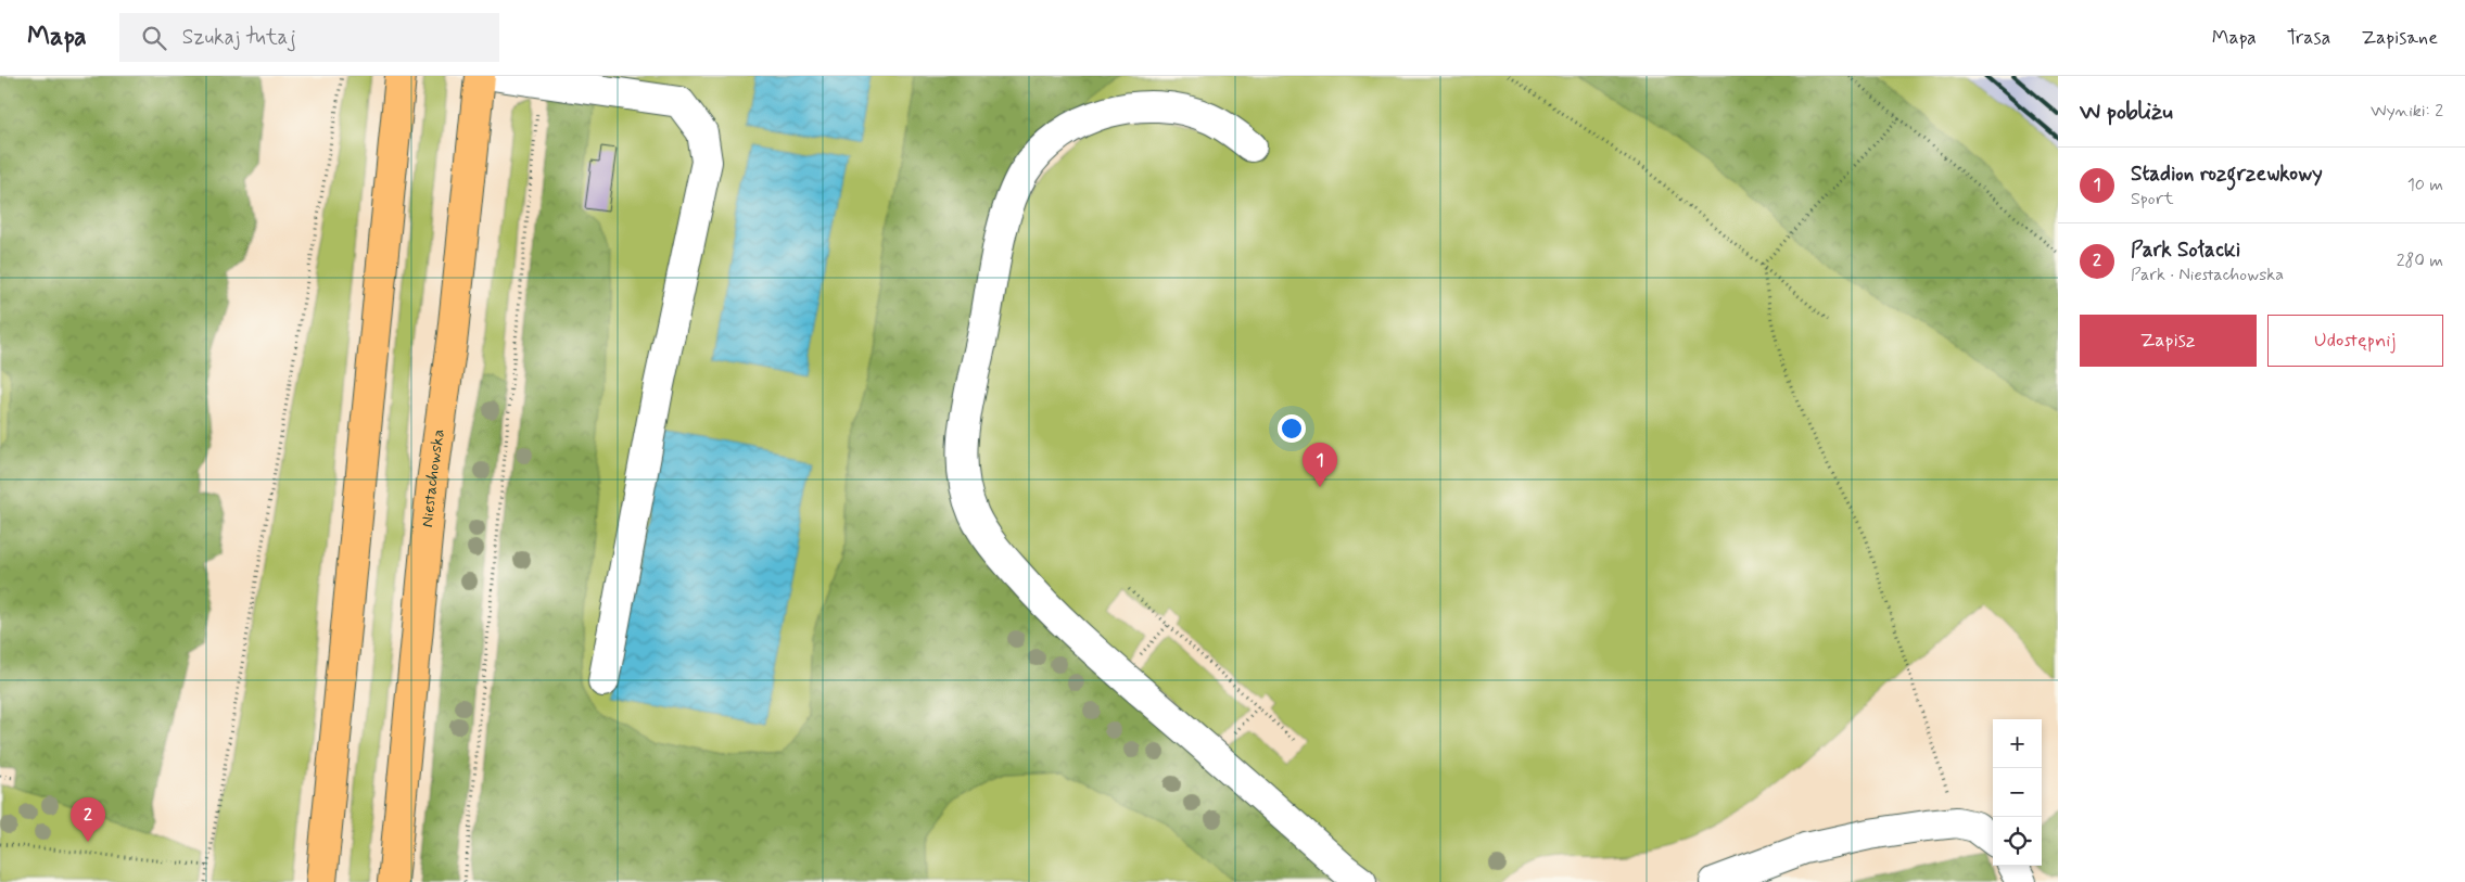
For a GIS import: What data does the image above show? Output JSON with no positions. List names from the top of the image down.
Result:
{
  "streets": {
    "main road": ["Niestachowska"]
  },
  "page": {
    "header": "Mapa",
    "search": "Szukaj tutaj",
    "nav": ["Mapa", "Trasa", "Zapisane"],
    "heading": ["W pobliżu", "Wyniki: 2"],
    "list": [
      {
        "mark": "1",
        "name": "Stadion rozgrzewkowy",
        "note": "Sport",
        "value": "10 m"
      },
      {
        "mark": "2",
        "name": "Park Sołacki",
        "note": "Park · Niestachowska",
        "value": "280 m"
      }
    ],
    "buttons": ["Zapisz", "Udostępnij"],
    "pins": ["1", "2"],
    "map_buttons": ["+", "−"]
  }
}
